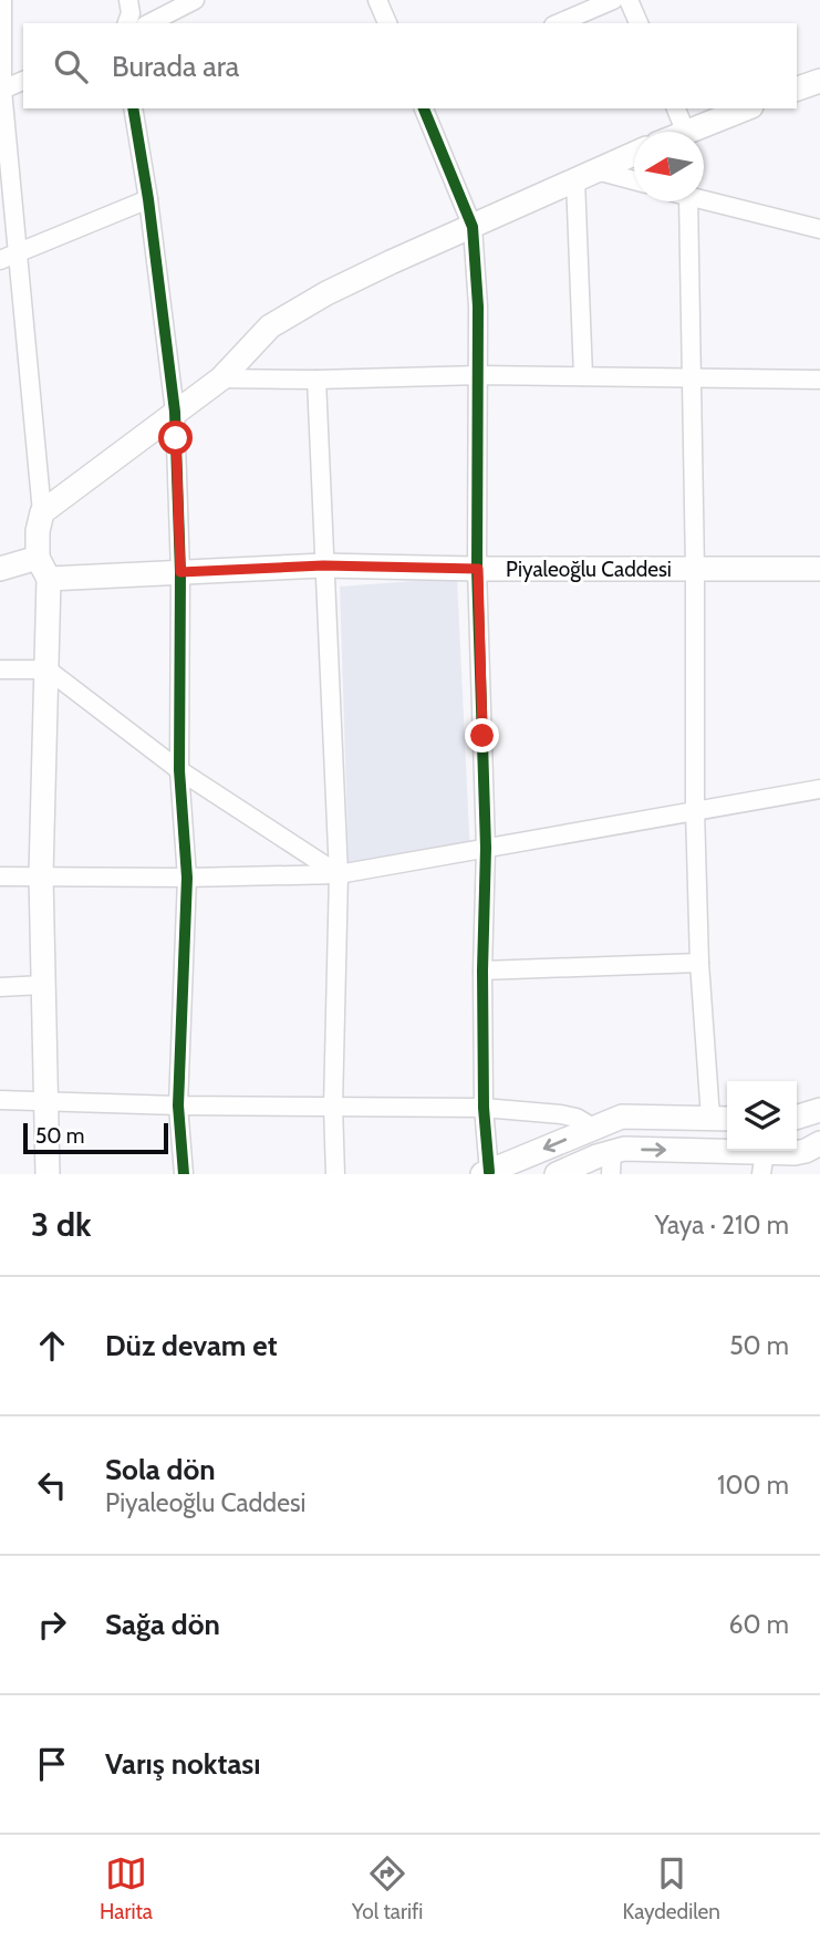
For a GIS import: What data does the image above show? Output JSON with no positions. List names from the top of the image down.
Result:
{
  "streets": {
    "street": ["Piyaleoğlu Caddesi"]
  },
  "scale_bar": "50 m",
  "north": "left",
  "page": {
    "search": "Burada ara",
    "scale": "50 m",
    "heading": ["3 dk", "Yaya · 210 m"],
    "list": [
      ["Düz devam et", "50 m"],
      ["Sola dön", "Piyaleoğlu Caddesi", "100 m"],
      ["Sağa dön", "60 m"],
      "Varış noktası"
    ],
    "nav": ["Harita", "Yol tarifi", "Kaydedilen"]
  }
}
